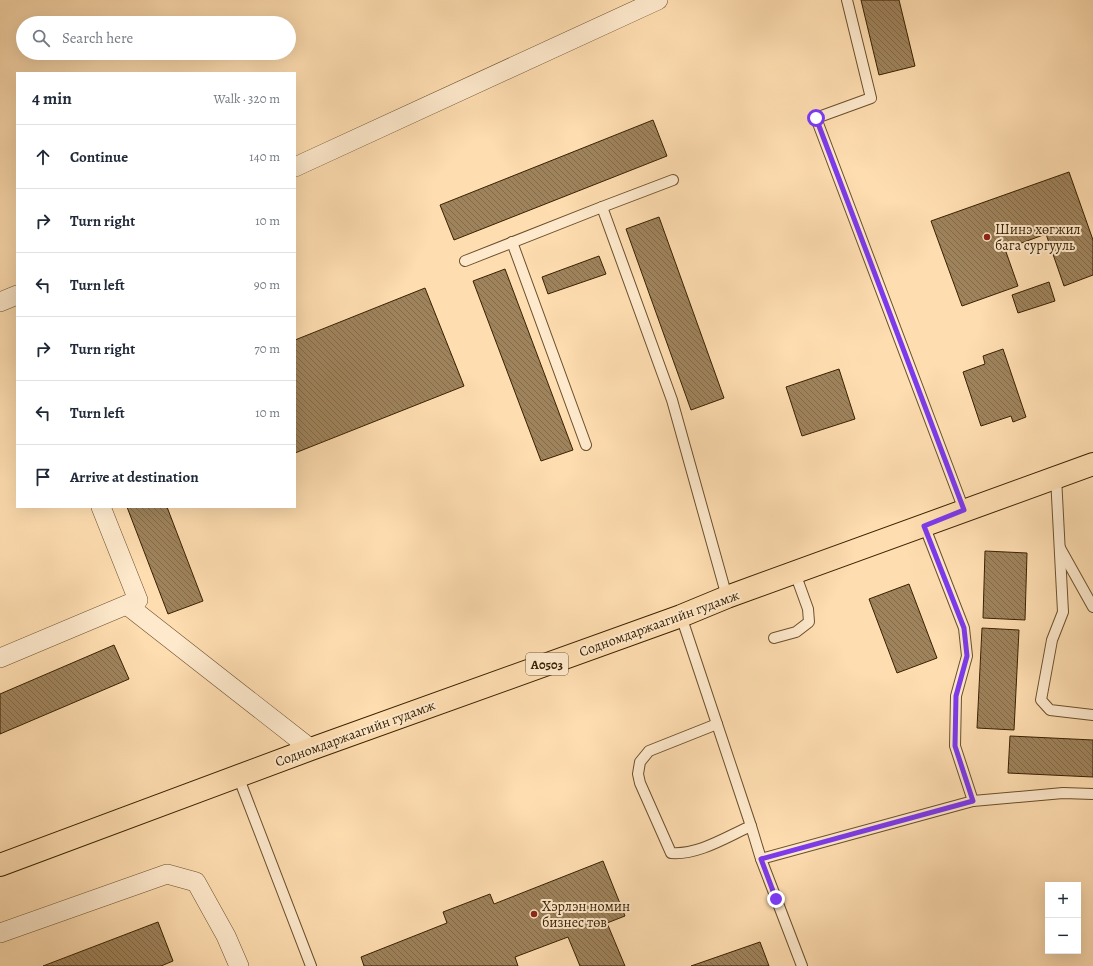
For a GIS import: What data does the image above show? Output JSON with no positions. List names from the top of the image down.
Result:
{
  "streets": {
    "main road": ["Содномдаржаагийн гудамж", "A0503"]
  },
  "places": ["Шинэ хөгжил бага сургууль", "Хэрлэн номин бизнес төв"],
  "page": {
    "search": "Search here",
    "heading": ["4 min", "Walk · 320 m"],
    "list": [
      ["Continue", "140 m"],
      ["Turn right", "10 m"],
      ["Turn left", "90 m"],
      ["Turn right", "70 m"],
      ["Turn left", "10 m"],
      "Arrive at destination"
    ],
    "map_buttons": ["+", "−"]
  }
}
